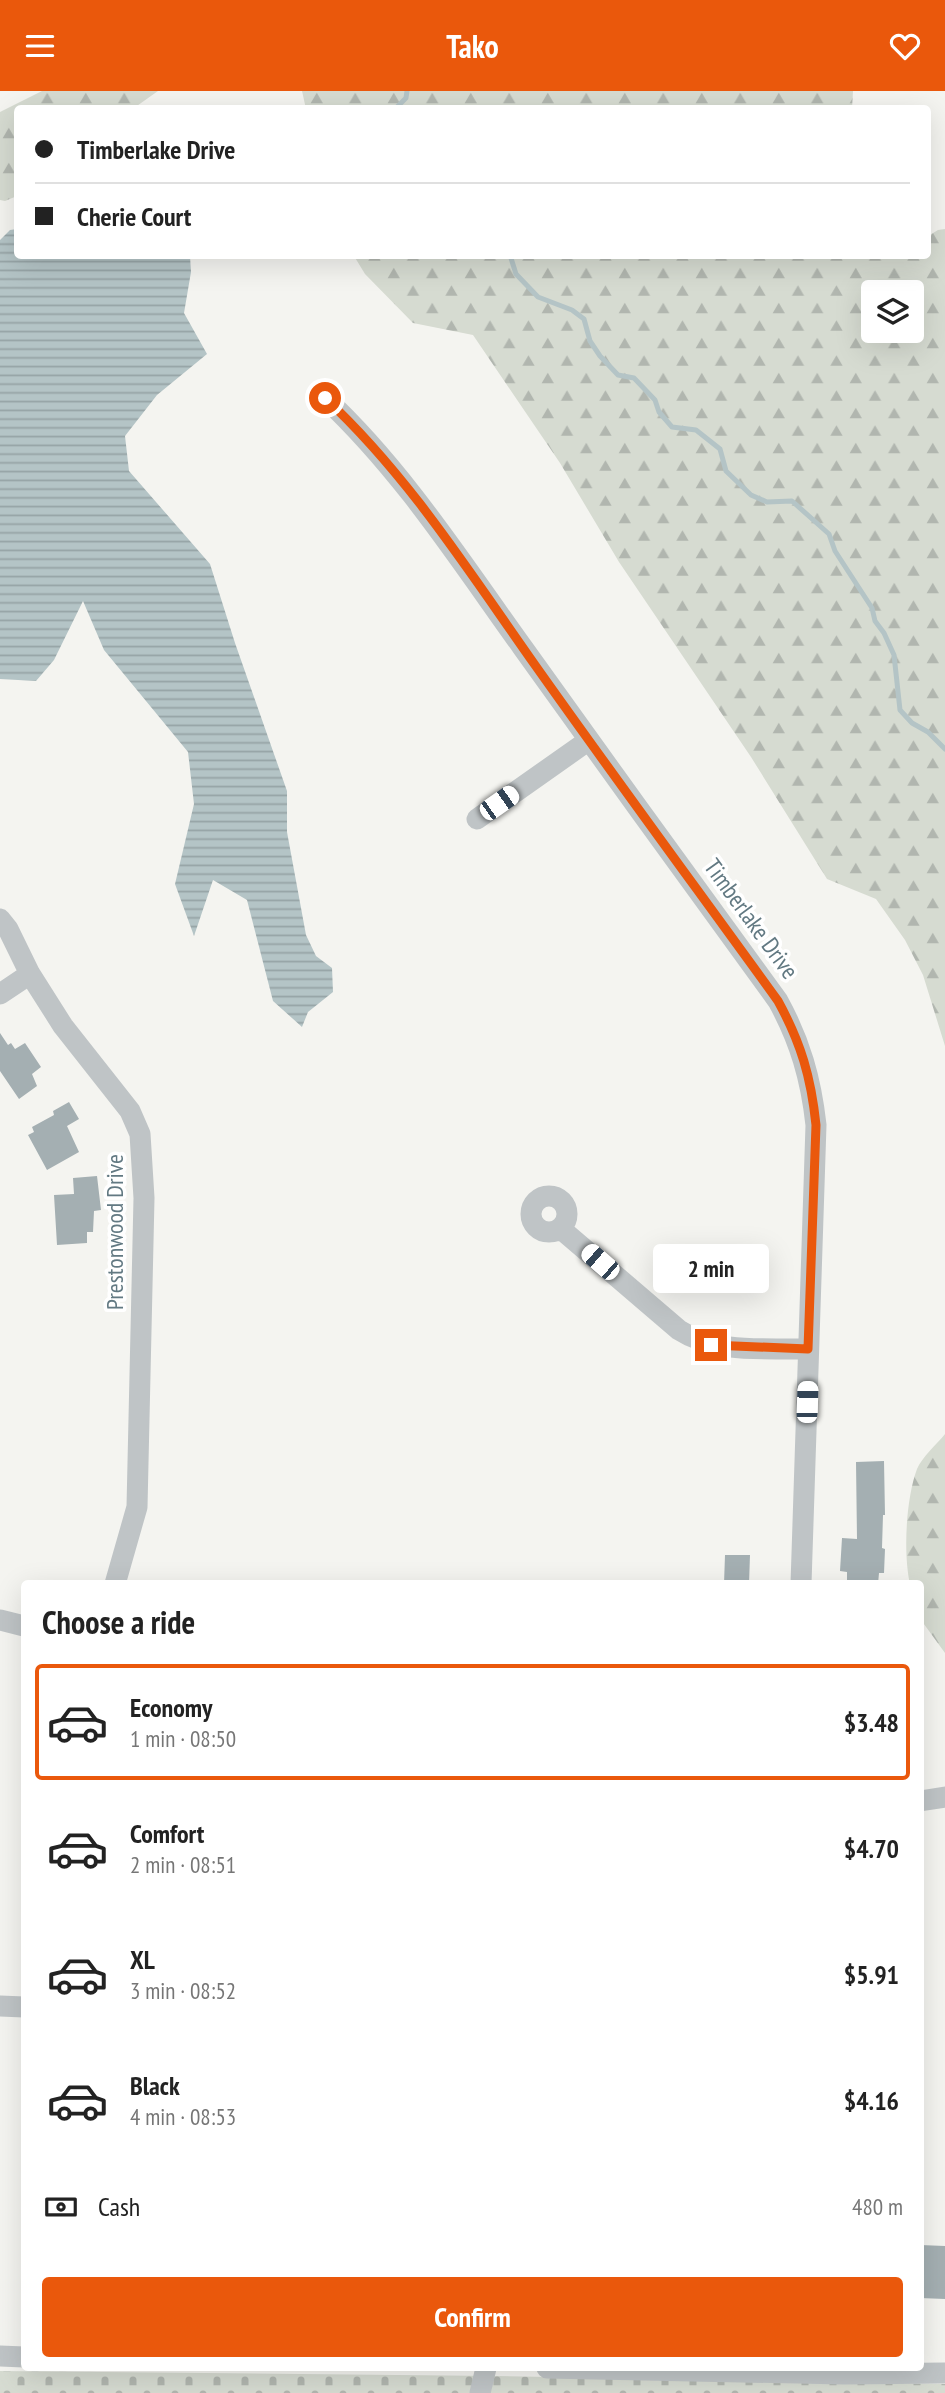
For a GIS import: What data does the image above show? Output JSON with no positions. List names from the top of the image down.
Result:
{
  "streets": {
    "street": ["Timberlake Drive", "Prestonwood Drive"]
  },
  "page": {
    "header": "Tako",
    "banner": ["Timberlake Drive", "Cherie Court"],
    "bubble": "2 min",
    "heading": "Choose a ride",
    "list": [
      {
        "name": "Economy",
        "note": "1 min · 08:50",
        "value": "$3.48"
      },
      {
        "name": "Comfort",
        "note": "2 min · 08:51",
        "value": "$4.70"
      },
      {
        "name": "XL",
        "note": "3 min · 08:52",
        "value": "$5.91"
      },
      {
        "name": "Black",
        "note": "4 min · 08:53",
        "value": "$4.16"
      }
    ],
    "pay": ["Cash", "480 m"],
    "buttons": "Confirm"
  }
}
